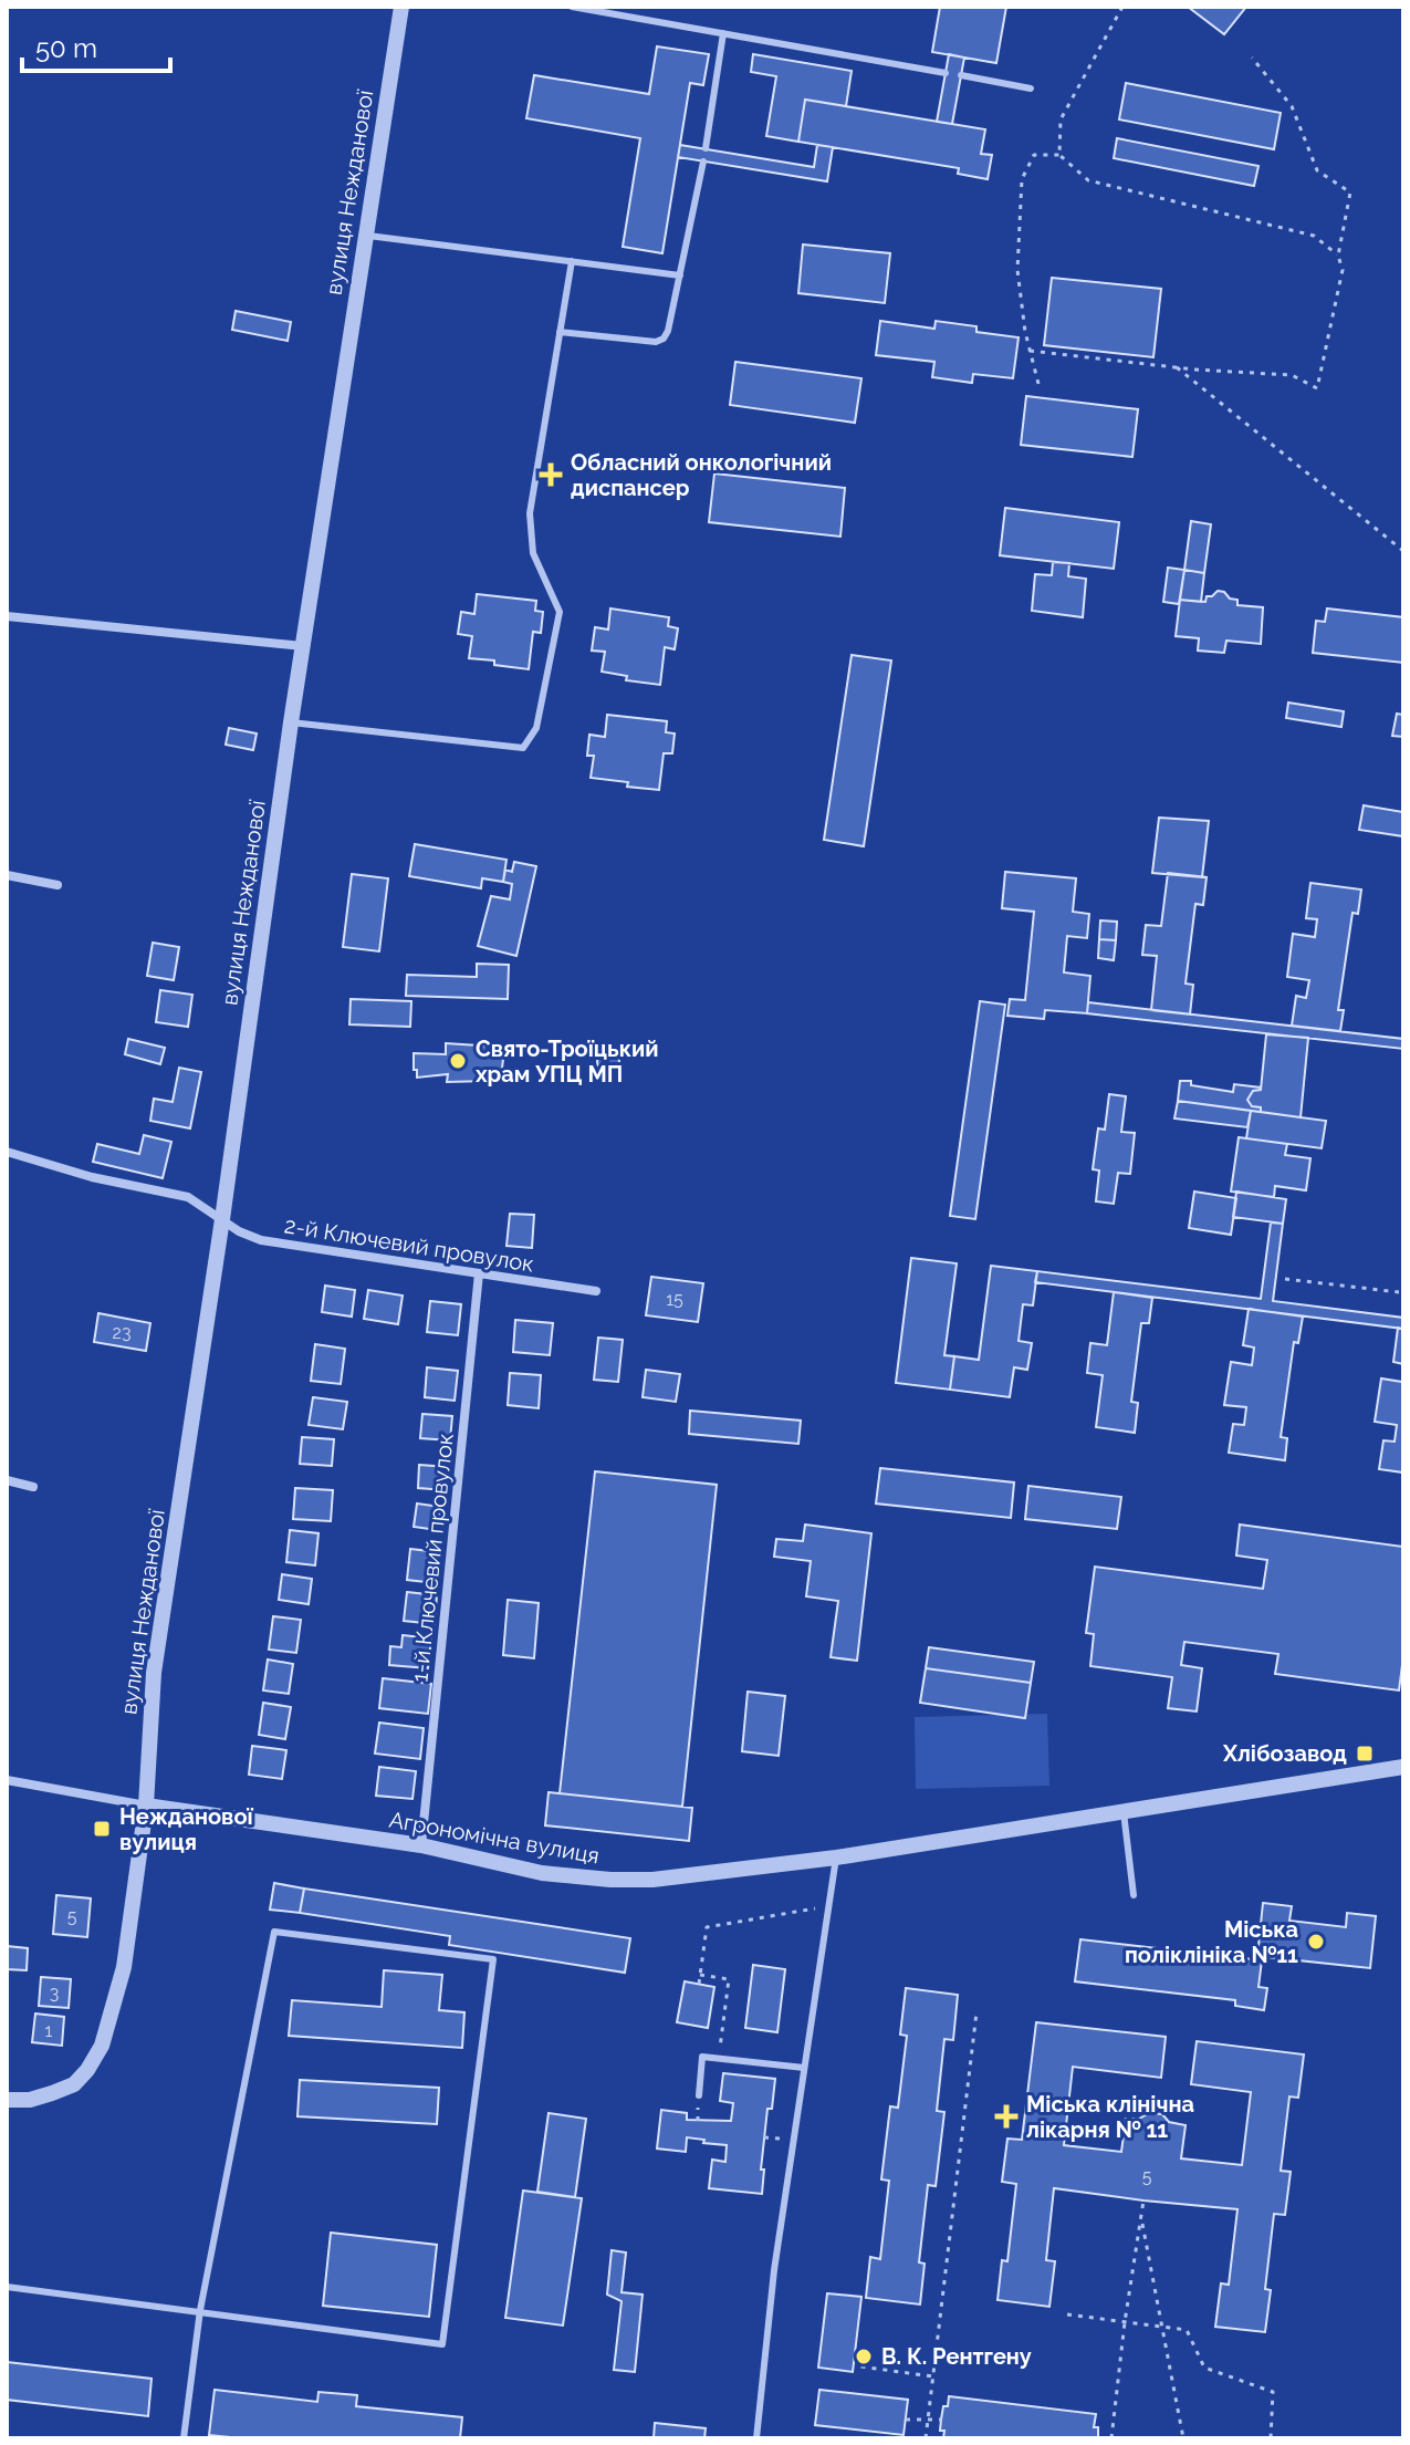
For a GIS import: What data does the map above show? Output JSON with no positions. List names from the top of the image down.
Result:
{
  "streets": {
    "street": [
      "вулиця Нежданової",
      "2-й Ключевий провулок",
      "1-й Ключевий провулок",
      "Агрономічна вулиця"
    ]
  },
  "crossings": [
    ["вулиця Нежданової", "2-й Ключевий провулок"],
    ["вулиця Нежданової", "Агрономічна вулиця"],
    ["2-й Ключевий провулок", "1-й Ключевий провулок"],
    ["1-й Ключевий провулок", "Агрономічна вулиця"]
  ],
  "places": {
    "health": ["Обласний онкологічний диспансер", "Міська клінічна лікарня № 11"],
    "other": ["Свято-Троїцький храм УПЦ МП", "Міська поліклініка №11", "В. К. Рентгену"],
    "transit": ["Хлібозавод", "Нежданової вулиця"]
  },
  "house_numbers": [
    "15",
    "23",
    "5",
    "3",
    "1",
    "5"
  ],
  "scale_bar": "50 m"
}
